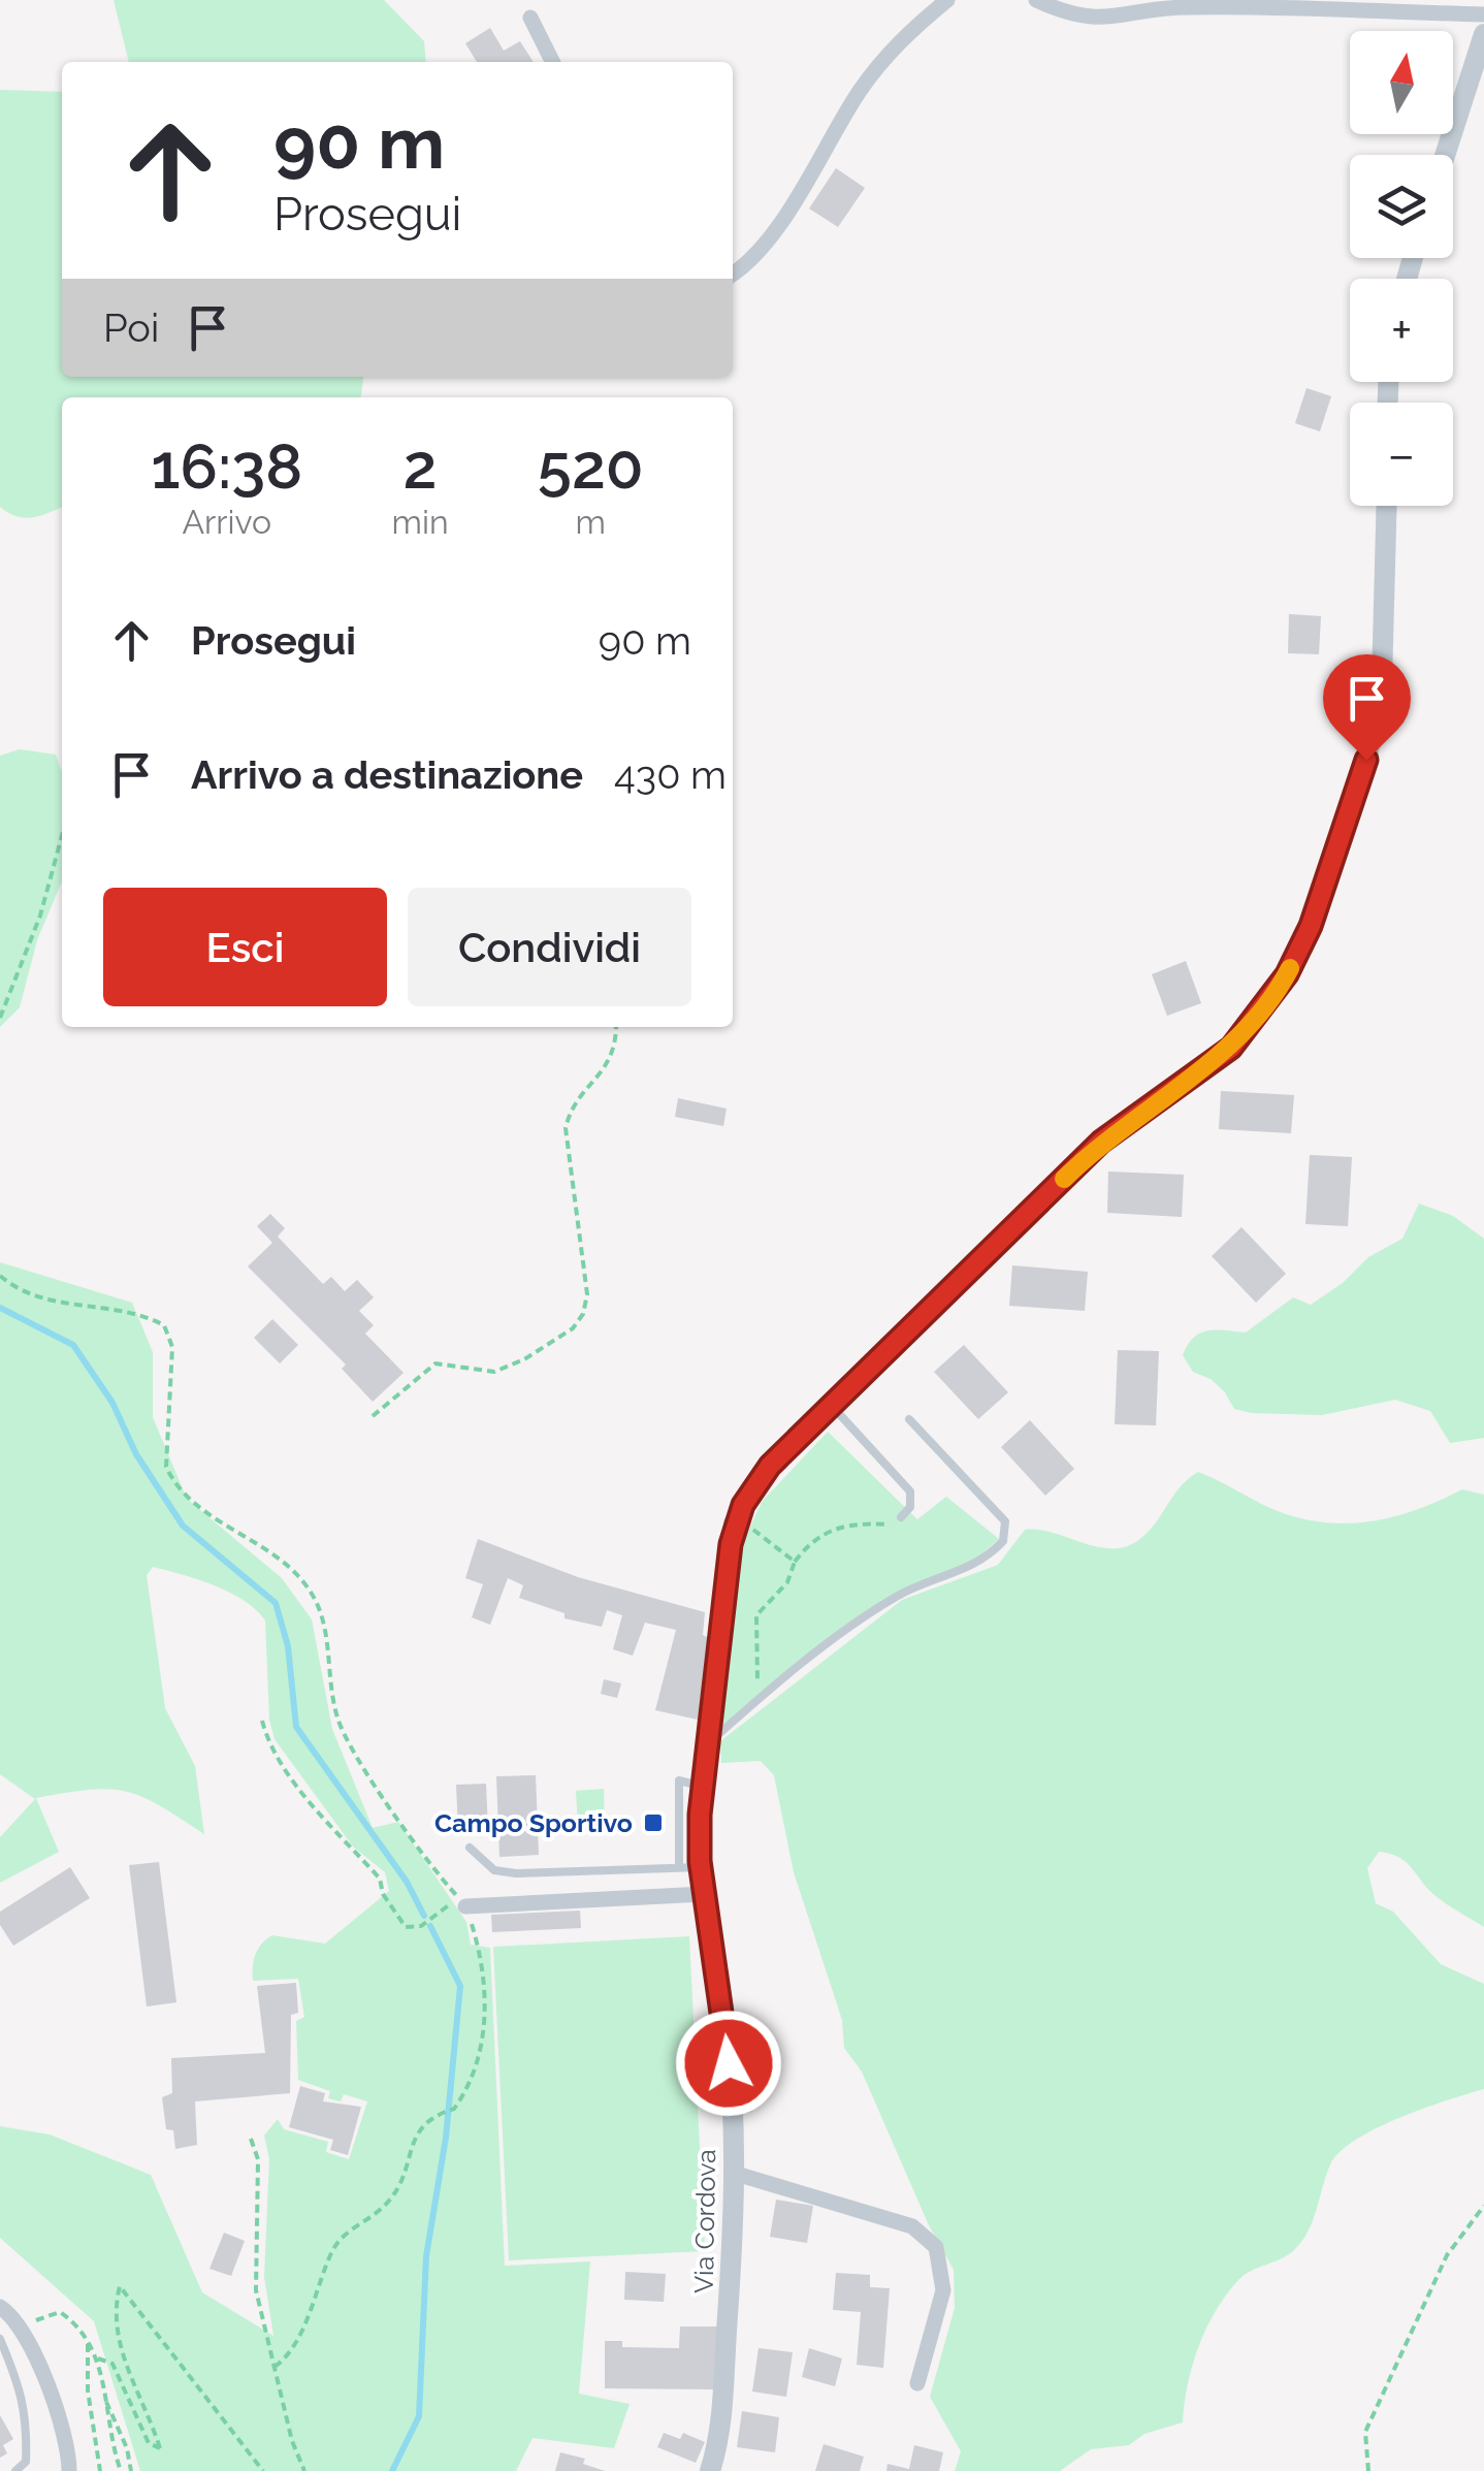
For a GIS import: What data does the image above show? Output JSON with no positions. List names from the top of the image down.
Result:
{
  "streets": {
    "street": ["Via Cordova"]
  },
  "places": {
    "transit": ["Campo Sportivo"]
  },
  "north": "top",
  "page": {
    "map_buttons": ["+", "−"],
    "turn": ["90 m", "Prosegui"],
    "then": "Poi",
    "eta": [
      "16:38",
      "Arrivo",
      "2",
      "min",
      "520",
      "m"
    ],
    "list": [
      {
        "name": "Prosegui",
        "value": "90 m"
      },
      {
        "name": "Arrivo a destinazione",
        "value": "430 m"
      }
    ],
    "buttons": ["Esci", "Condividi"]
  }
}
